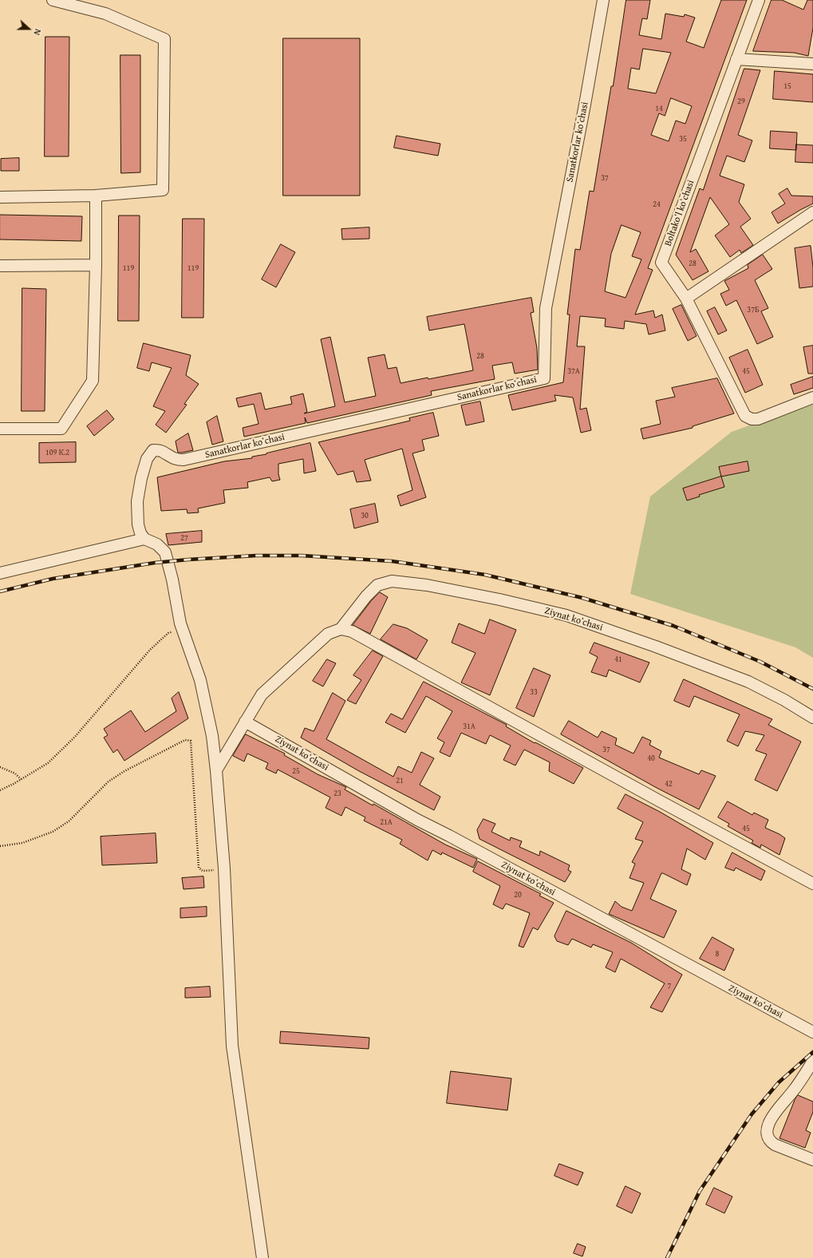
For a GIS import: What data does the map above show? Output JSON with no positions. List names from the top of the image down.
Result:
{
  "streets": {
    "street": ["Sanatkorlar koʻchasi", "Boltakoʻl koʻchasi", "Ziynat koʻchasi"]
  },
  "house_numbers": [
    "15",
    "29",
    "14",
    "35",
    "37",
    "24",
    "28",
    "119",
    "119",
    "37Б",
    "28",
    "37А",
    "45",
    "109 К.2",
    "30",
    "27",
    "41",
    "33",
    "31А",
    "37",
    "40",
    "25",
    "21",
    "42",
    "23",
    "21А",
    "45",
    "20",
    "8",
    "7"
  ],
  "north": "right"
}
